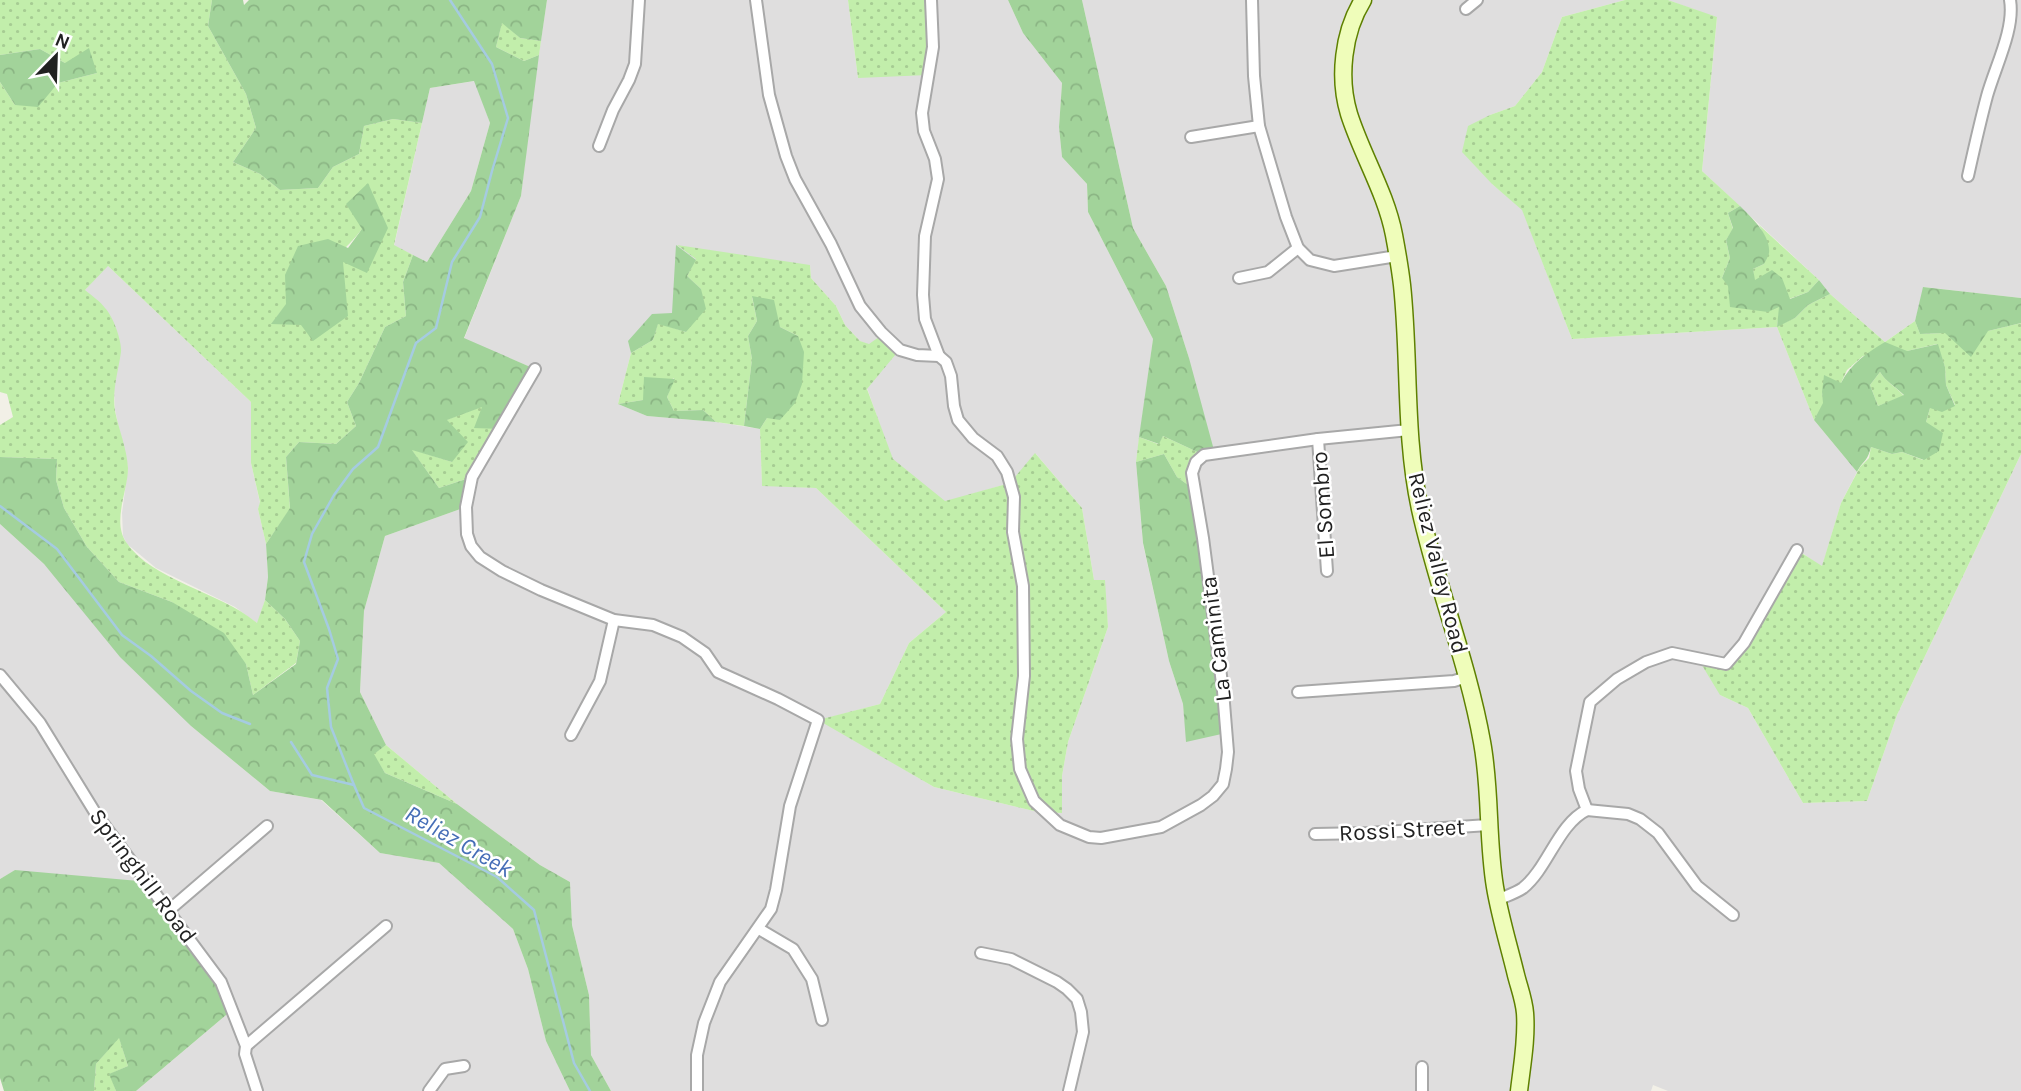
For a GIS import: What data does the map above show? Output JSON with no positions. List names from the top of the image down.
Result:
{
  "streets": {
    "main road": ["Reliez Valley Road"],
    "street": [
      "El Sombro",
      "La Caminita",
      "Rossi Street",
      "Springhill Road"
    ]
  },
  "crossings": [
    ["El Sombro", "La Caminita"],
    ["Reliez Valley Road", "La Caminita"],
    ["Reliez Valley Road", "Rossi Street"]
  ],
  "water": ["Reliez Creek"],
  "north": "top right"
}
